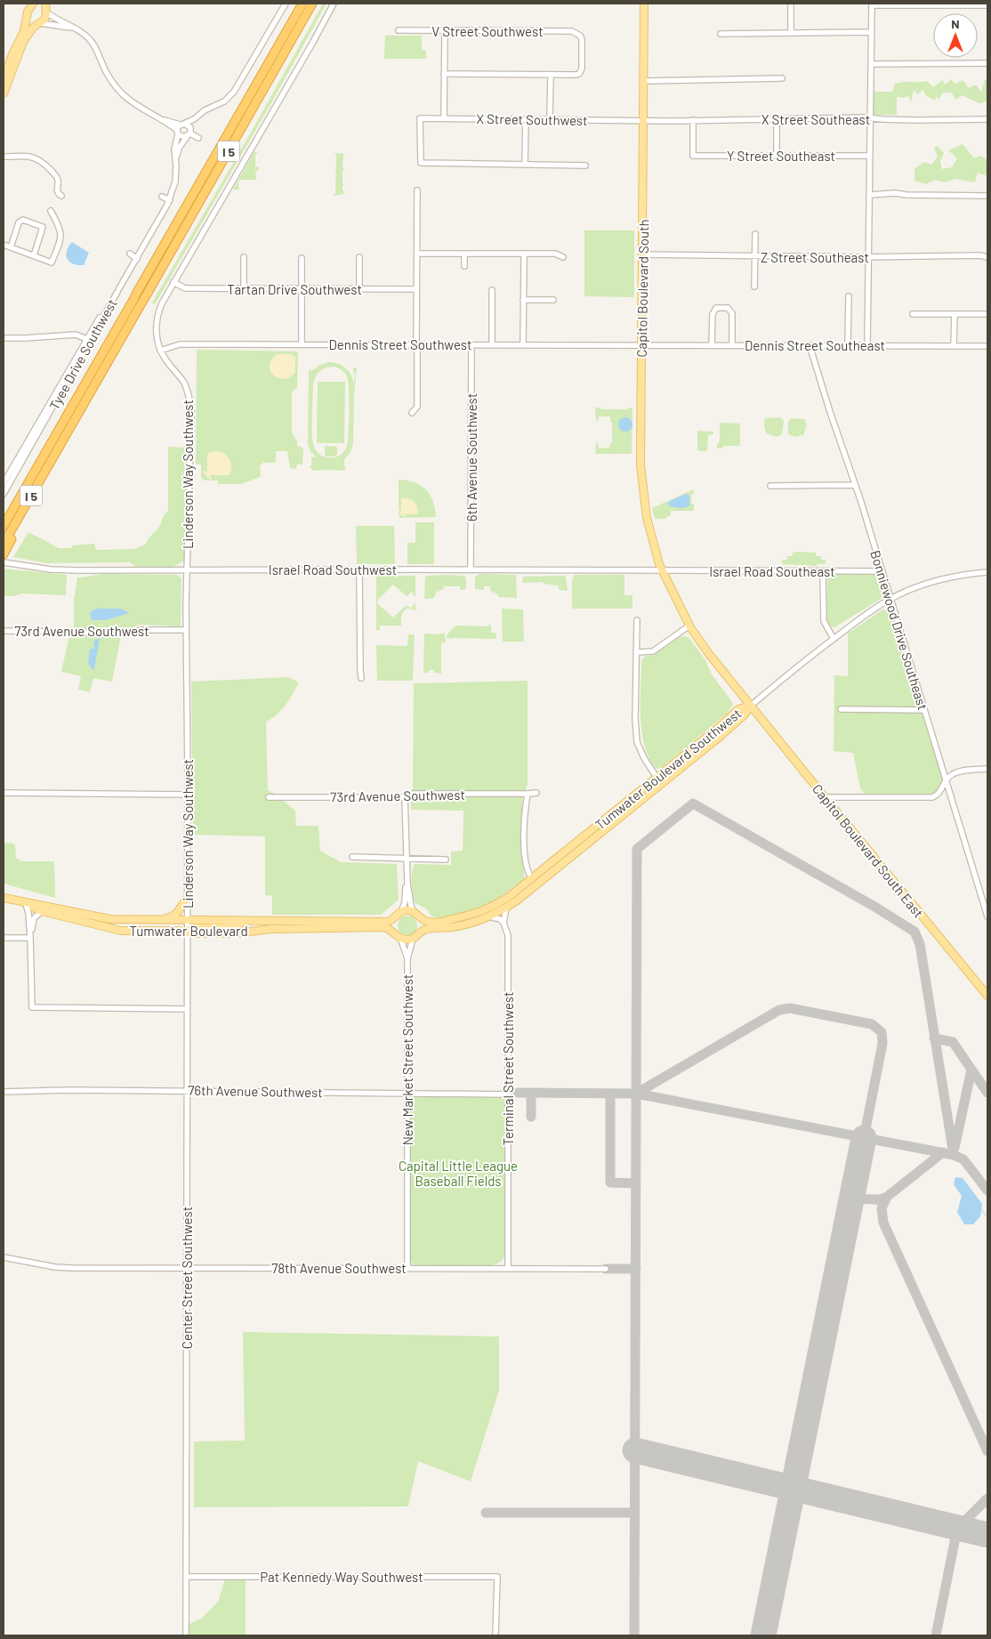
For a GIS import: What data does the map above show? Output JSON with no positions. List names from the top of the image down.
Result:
{
  "streets": {
    "highway": ["I 5"],
    "main road": [
      "Capitol Boulevard South",
      "Tumwater Boulevard Southwest",
      "Capitol Boulevard South East",
      "Tumwater Boulevard"
    ],
    "street": [
      "V Street Southwest",
      "X Street Southwest",
      "X Street Southeast",
      "Y Street Southeast",
      "Z Street Southeast",
      "Tartan Drive Southwest",
      "Dennis Street Southwest",
      "Dennis Street Southeast",
      "Tyee Drive Southwest",
      "6th Avenue Southwest",
      "Linderson Way Southwest",
      "Israel Road Southwest",
      "Israel Road Southeast",
      "Bonniewood Drive Southeast",
      "73rd Avenue Southwest",
      "New Market Street Southwest",
      "Terminal Street Southwest",
      "76th Avenue Southwest",
      "78th Avenue Southwest",
      "Center Street Southwest",
      "Pat Kennedy Way Southwest"
    ]
  },
  "crossings": [
    ["X Street Southwest", "X Street Southeast"],
    ["X Street Southwest", "Capitol Boulevard South"],
    ["X Street Southeast", "Y Street Southeast"],
    ["X Street Southeast", "Capitol Boulevard South"],
    ["Z Street Southeast", "Capitol Boulevard South"],
    ["Capitol Boulevard South", "Dennis Street Southwest"],
    ["Capitol Boulevard South", "Dennis Street Southeast"],
    ["Capitol Boulevard South", "Israel Road Southwest"],
    ["Capitol Boulevard South", "Israel Road Southeast"],
    ["Capitol Boulevard South", "Capitol Boulevard South East"],
    ["Tartan Drive Southwest", "Linderson Way Southwest"],
    ["Dennis Street Southwest", "Dennis Street Southeast"],
    ["Dennis Street Southwest", "6th Avenue Southwest"],
    ["Dennis Street Southwest", "Linderson Way Southwest"],
    ["Dennis Street Southeast", "Bonniewood Drive Southeast"],
    ["6th Avenue Southwest", "Israel Road Southwest"],
    ["Linderson Way Southwest", "Israel Road Southwest"],
    ["Linderson Way Southwest", "73rd Avenue Southwest"],
    ["Linderson Way Southwest", "Tumwater Boulevard"],
    ["Linderson Way Southwest", "Center Street Southwest"],
    ["Israel Road Southwest", "Israel Road Southeast"],
    ["Israel Road Southeast", "Bonniewood Drive Southeast"],
    ["Tumwater Boulevard Southwest", "Capitol Boulevard South East"],
    ["Tumwater Boulevard Southwest", "Terminal Street Southwest"],
    ["Tumwater Boulevard", "New Market Street Southwest"],
    ["Tumwater Boulevard", "Center Street Southwest"],
    ["New Market Street Southwest", "76th Avenue Southwest"],
    ["New Market Street Southwest", "78th Avenue Southwest"],
    ["Terminal Street Southwest", "76th Avenue Southwest"],
    ["Terminal Street Southwest", "78th Avenue Southwest"],
    ["76th Avenue Southwest", "Center Street Southwest"],
    ["78th Avenue Southwest", "Center Street Southwest"],
    ["Center Street Southwest", "Pat Kennedy Way Southwest"]
  ],
  "parks": ["Capital Little League Baseball Fields"],
  "north": "top"
}
